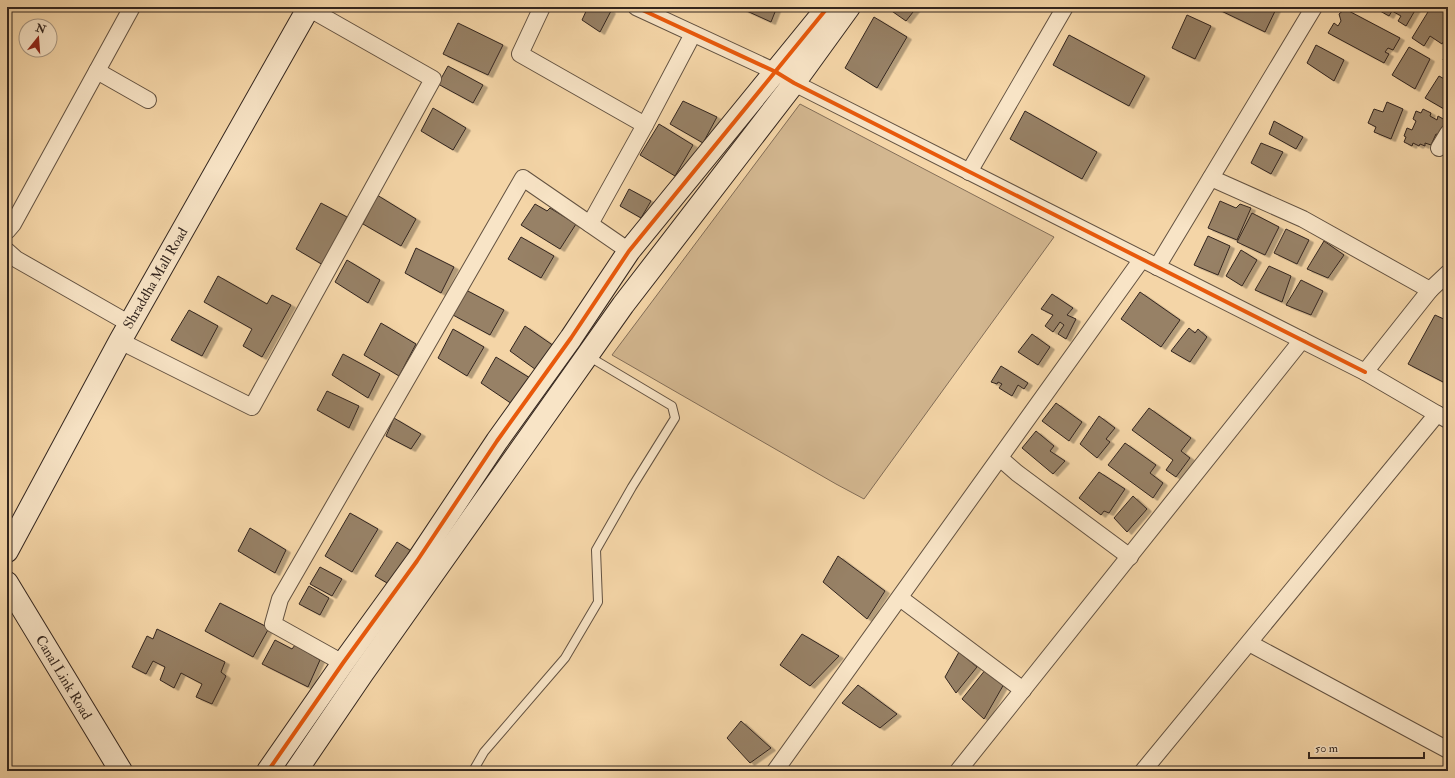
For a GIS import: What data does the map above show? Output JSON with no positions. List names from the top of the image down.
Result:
{
  "streets": {
    "street": ["Shraddha Mall Road", "Canal Link Road"]
  },
  "scale_bar": "50 m",
  "north": "top"
}
